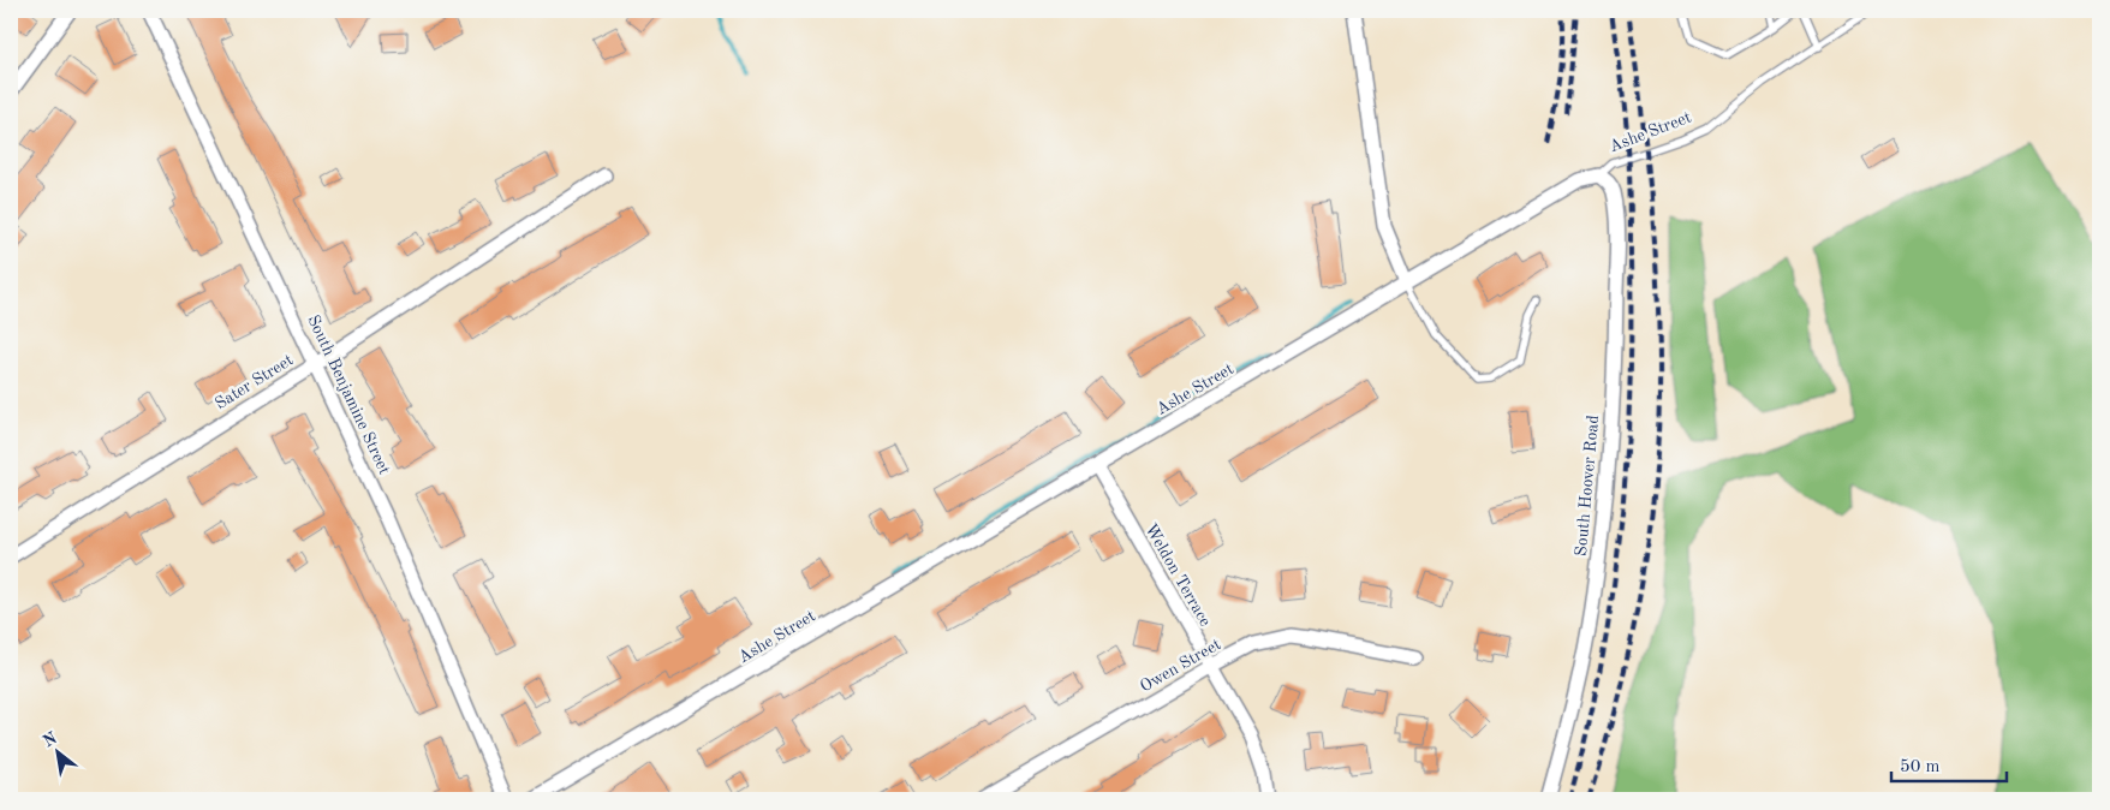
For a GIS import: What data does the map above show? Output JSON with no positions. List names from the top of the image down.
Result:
{
  "streets": {
    "street": [
      "Ashe Street",
      "Sater Street",
      "South Benjamine Street",
      "South Hoover Road",
      "Weldon Terrace",
      "Owen Street"
    ]
  },
  "crossings": [
    ["Ashe Street", "South Hoover Road"],
    ["Ashe Street", "Weldon Terrace"],
    ["Sater Street", "South Benjamine Street"],
    ["Weldon Terrace", "Owen Street"]
  ],
  "scale_bar": "50 m",
  "north": "top left"
}
